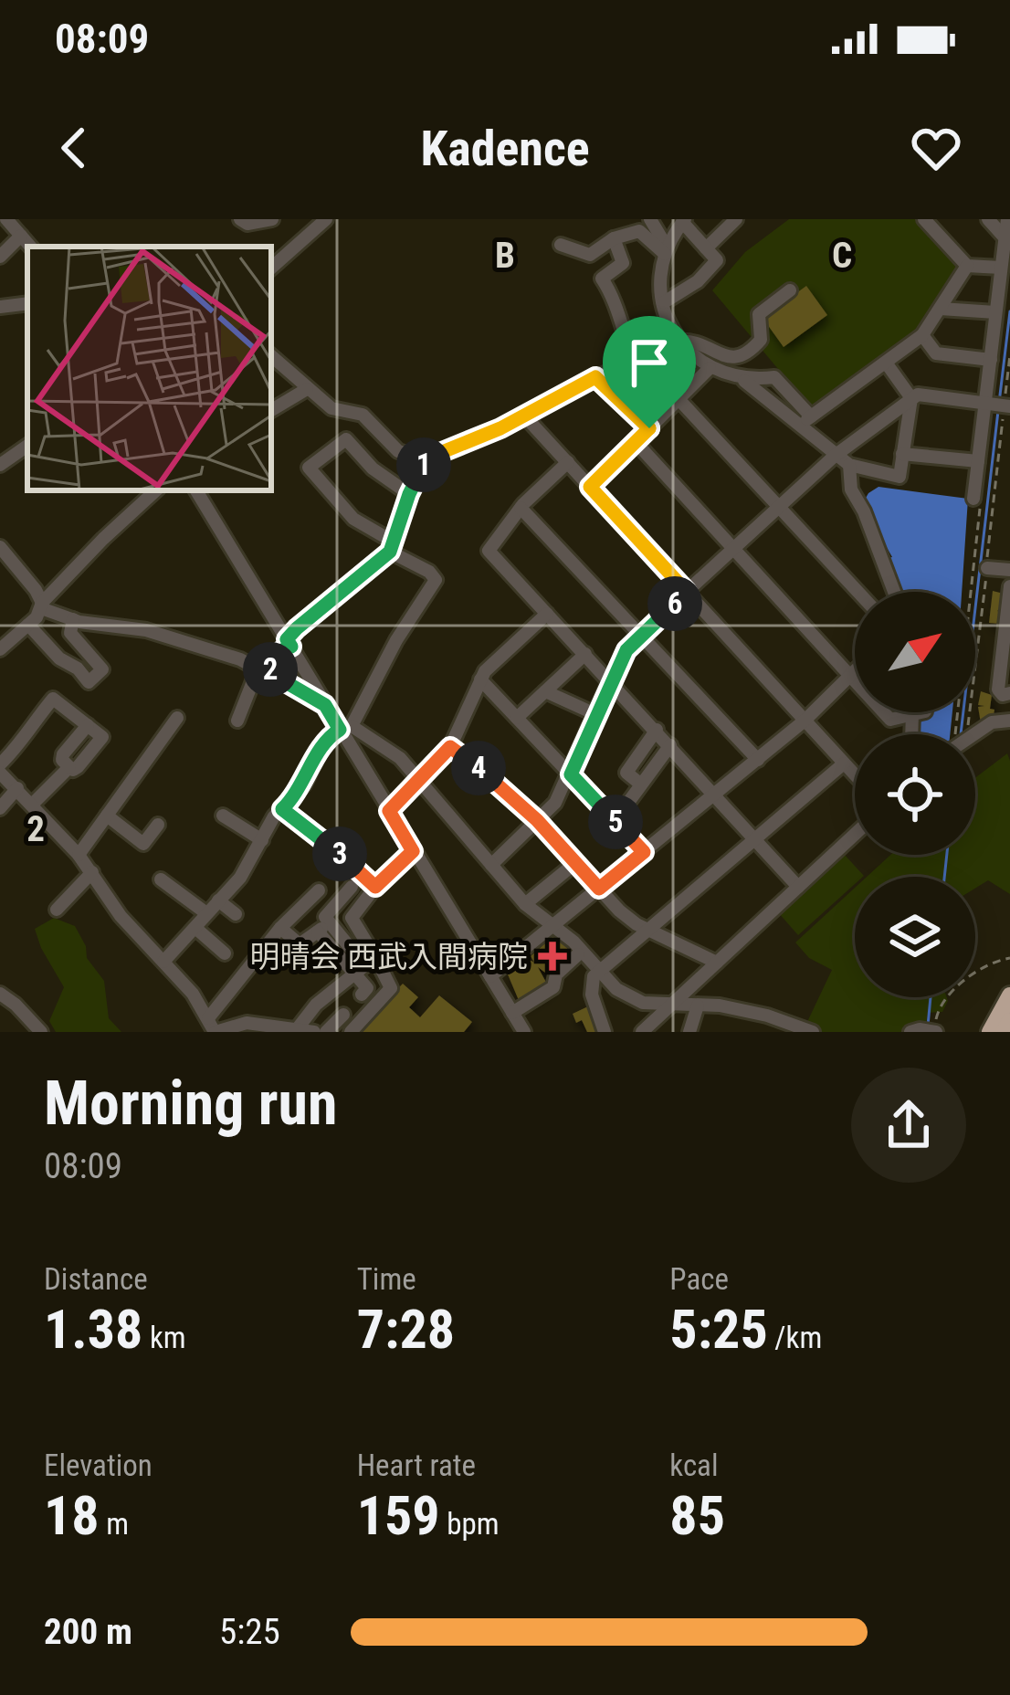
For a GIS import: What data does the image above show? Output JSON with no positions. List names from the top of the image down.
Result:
{
  "places": {
    "health": ["明晴会 西武入間病院"]
  },
  "north": "top right",
  "page": {
    "status": "08:09",
    "header": "Kadence",
    "pins": [
      "1",
      "6",
      "2",
      "4",
      "5",
      "3"
    ],
    "heading": ["Morning run", "08:09"],
    "stats": [
      ["Distance", "1.38 km"],
      ["Time", "7:28"],
      ["Pace", "5:25 /km"],
      ["Elevation", "18 m"],
      ["Heart rate", "159 bpm"],
      ["kcal", "85"]
    ],
    "list": [
      {
        "name": "200 m",
        "note": "5:25"
      }
    ]
  },
  "grid": {
    "columns": ["B", "C"],
    "rows": ["2"]
  }
}
